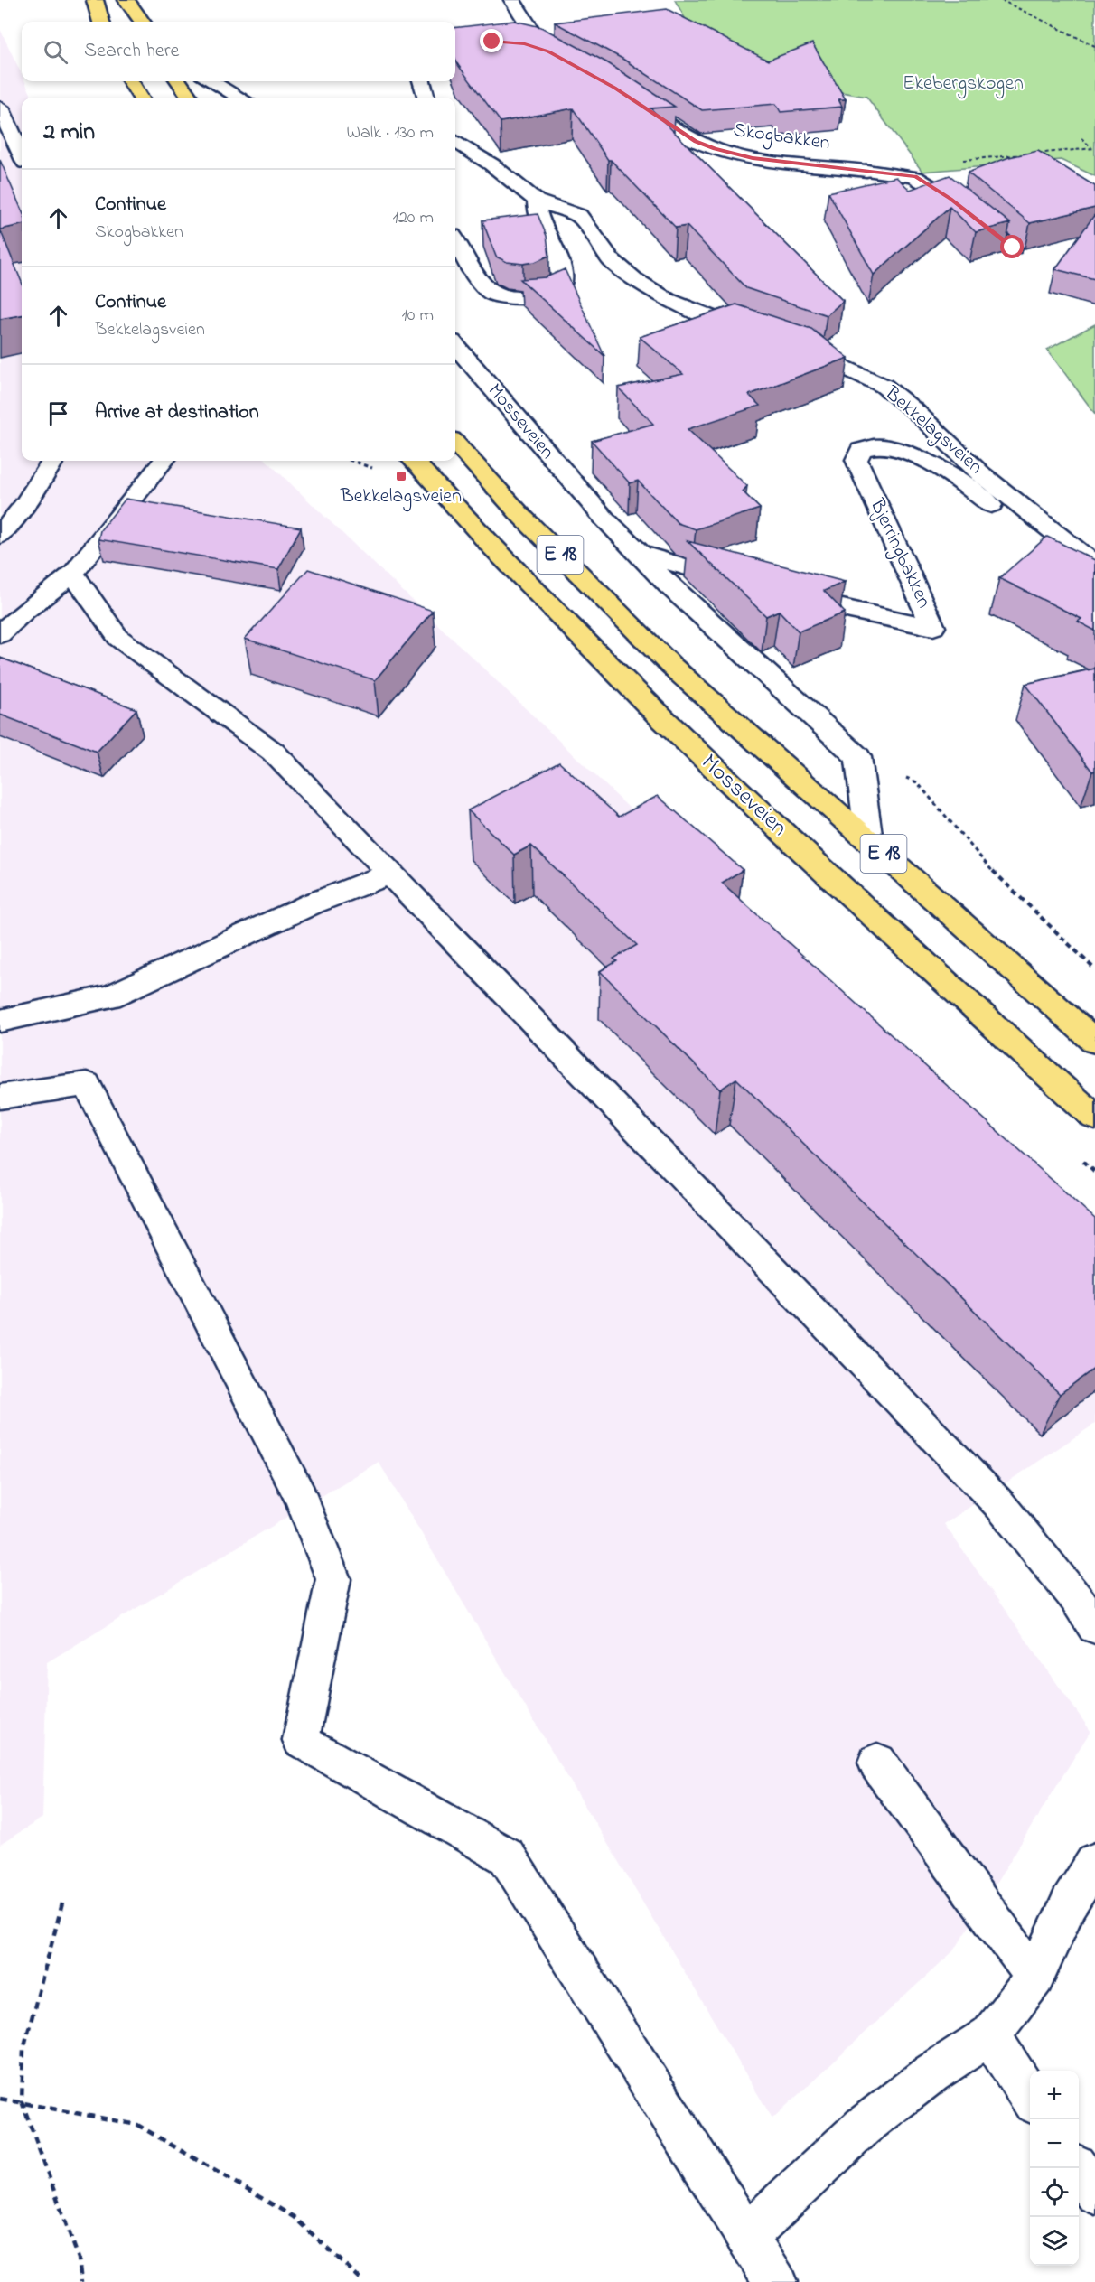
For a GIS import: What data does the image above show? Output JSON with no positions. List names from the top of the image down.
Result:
{
  "streets": {
    "highway": ["Mosseveien", "E 18"],
    "street": ["Skogbakken", "Bekkelagsveien", "Bjerringbakken"]
  },
  "crossings": [
    ["Bekkelagsveien", "Bjerringbakken"]
  ],
  "parks": ["Ekebergskogen"],
  "places": {
    "transit": ["Bekkelagsveien"]
  },
  "page": {
    "search": "Search here",
    "heading": ["2 min", "Walk · 130 m"],
    "list": [
      ["Continue", "Skogbakken", "120 m"],
      ["Continue", "Bekkelagsveien", "10 m"],
      "Arrive at destination"
    ],
    "map_buttons": ["+", "−"]
  }
}
